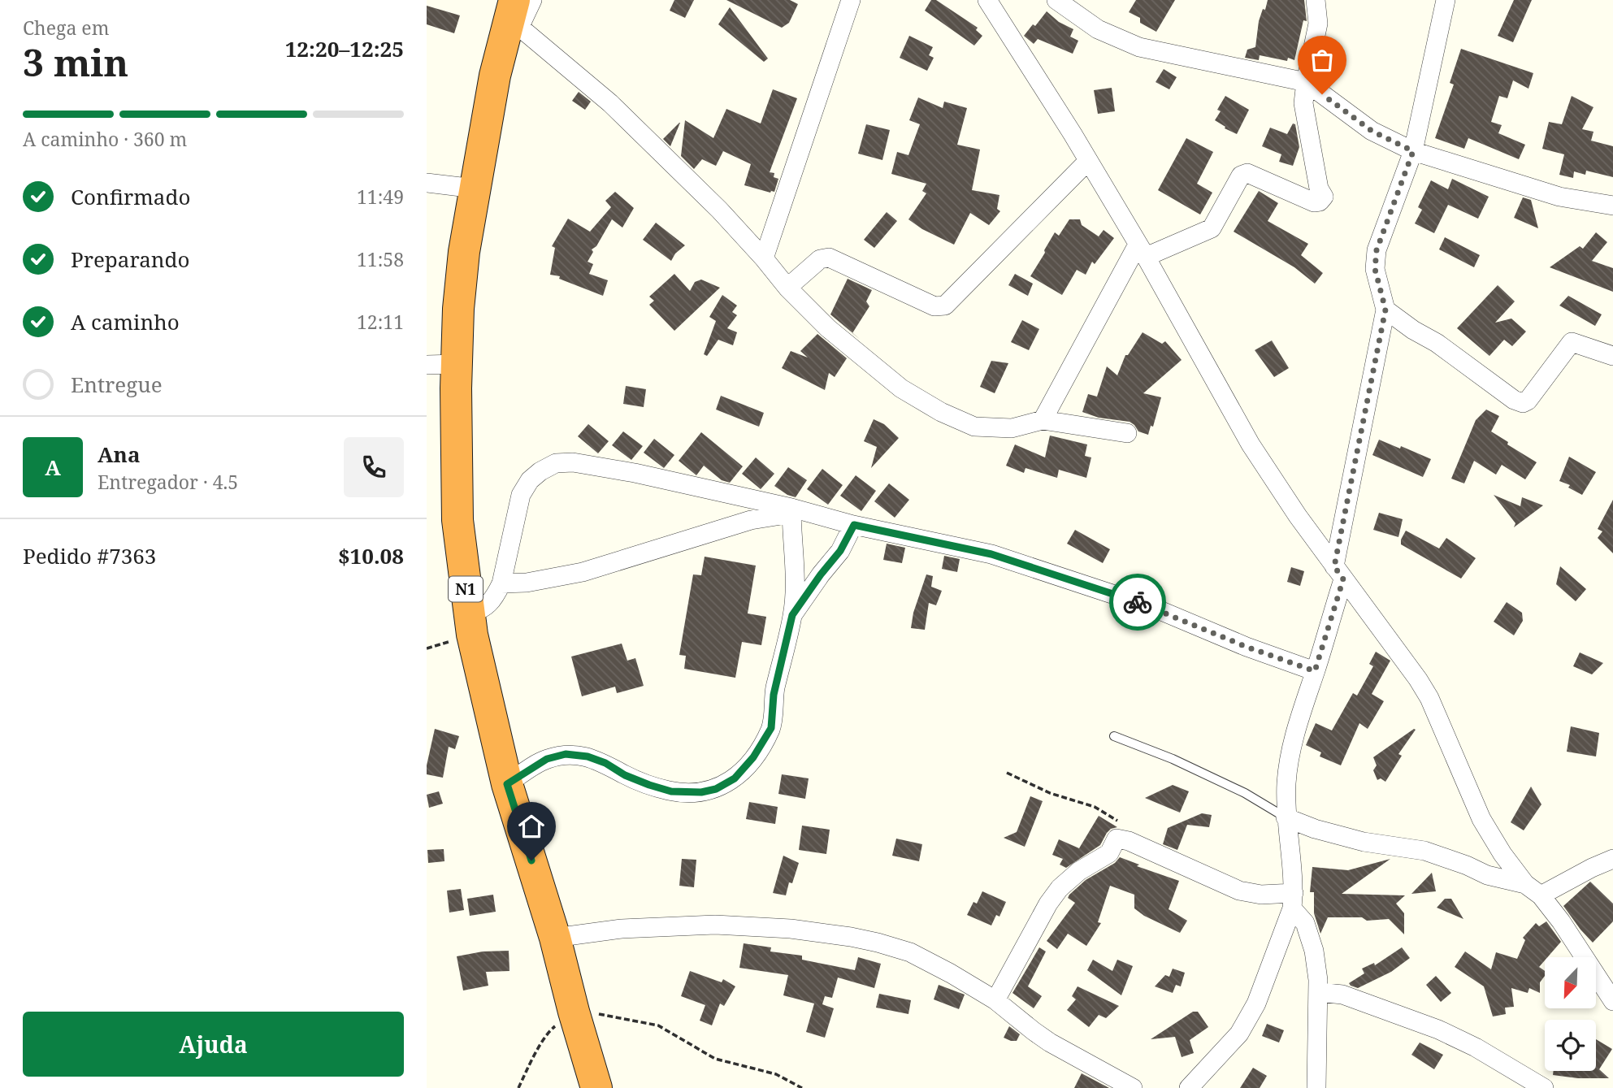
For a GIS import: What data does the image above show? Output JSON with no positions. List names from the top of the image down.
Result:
{
  "streets": {
    "highway": ["N1"]
  },
  "north": "bottom left",
  "page": {
    "heading": ["3 min", "Chega em", "12:20–12:25"],
    "panel": [
      "Ana",
      "Entregador · 4.5",
      "Pedido #7363",
      "$10.08"
    ],
    "bar": "A caminho · 360 m",
    "list": [
      ["Confirmado", "11:49"],
      ["Preparando", "11:58"],
      ["A caminho", "12:11"],
      "Entregue"
    ],
    "round": "A",
    "buttons": "Ajuda"
  }
}
